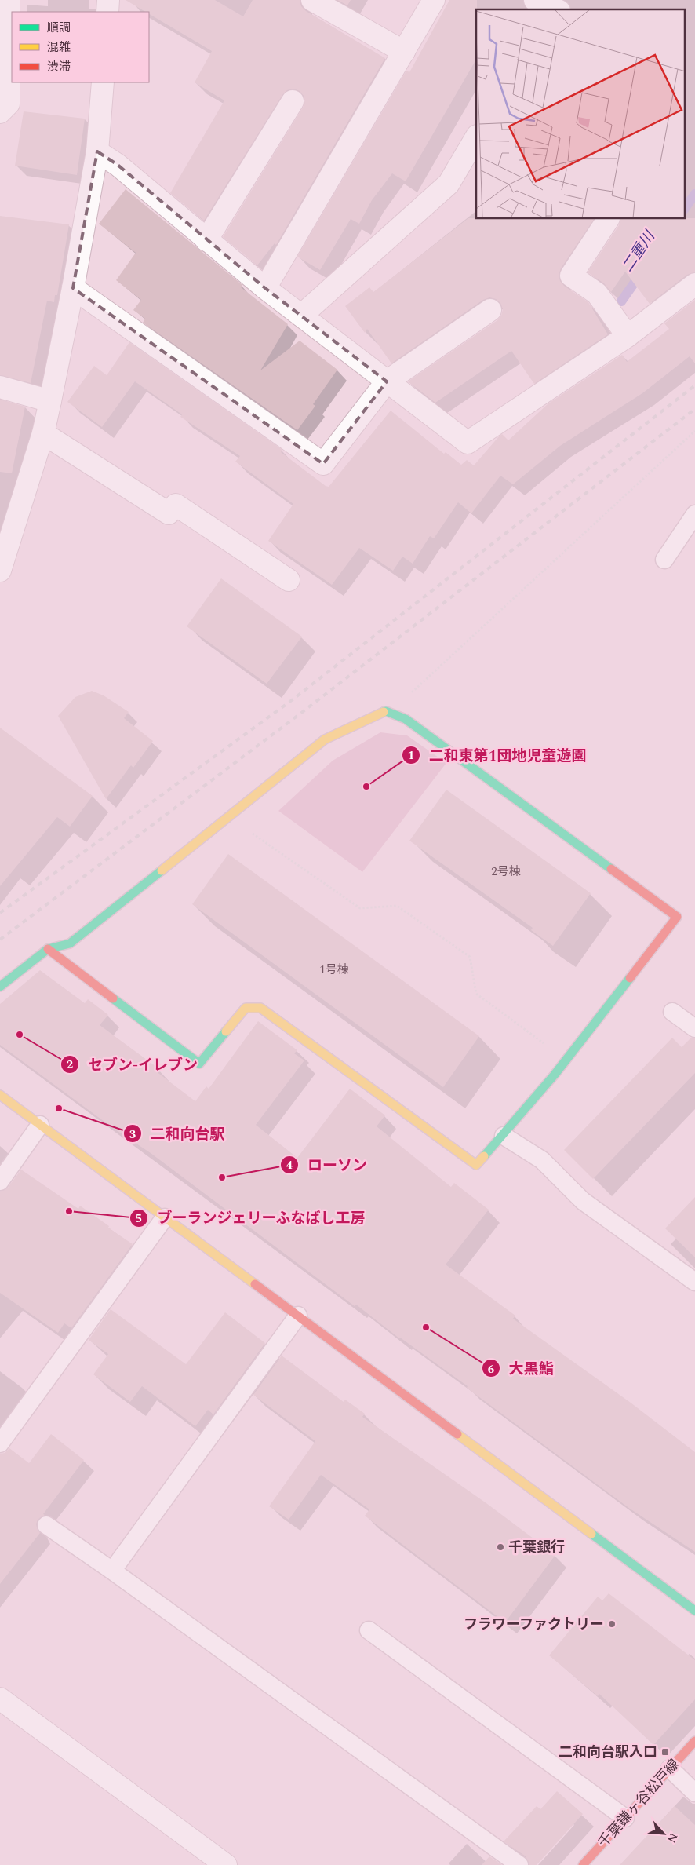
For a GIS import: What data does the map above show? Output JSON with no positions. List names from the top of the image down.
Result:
{
  "streets": {
    "street": ["千葉鎌ヶ谷松戸線"]
  },
  "water": ["二重川"],
  "places": {
    "other": [
      "二和東第1団地児童遊園",
      "セブン-イレブン",
      "二和向台駅",
      "ローソン",
      "ブーランジェリーふなばし工房",
      "大黒鮨",
      "千葉銀行",
      "フラワーファクトリー"
    ],
    "transit": ["二和向台駅入口"]
  },
  "house_numbers": ["2号棟", "1号棟"],
  "legend": ["順調", "混雑", "渋滞"],
  "north": "bottom right"
}
